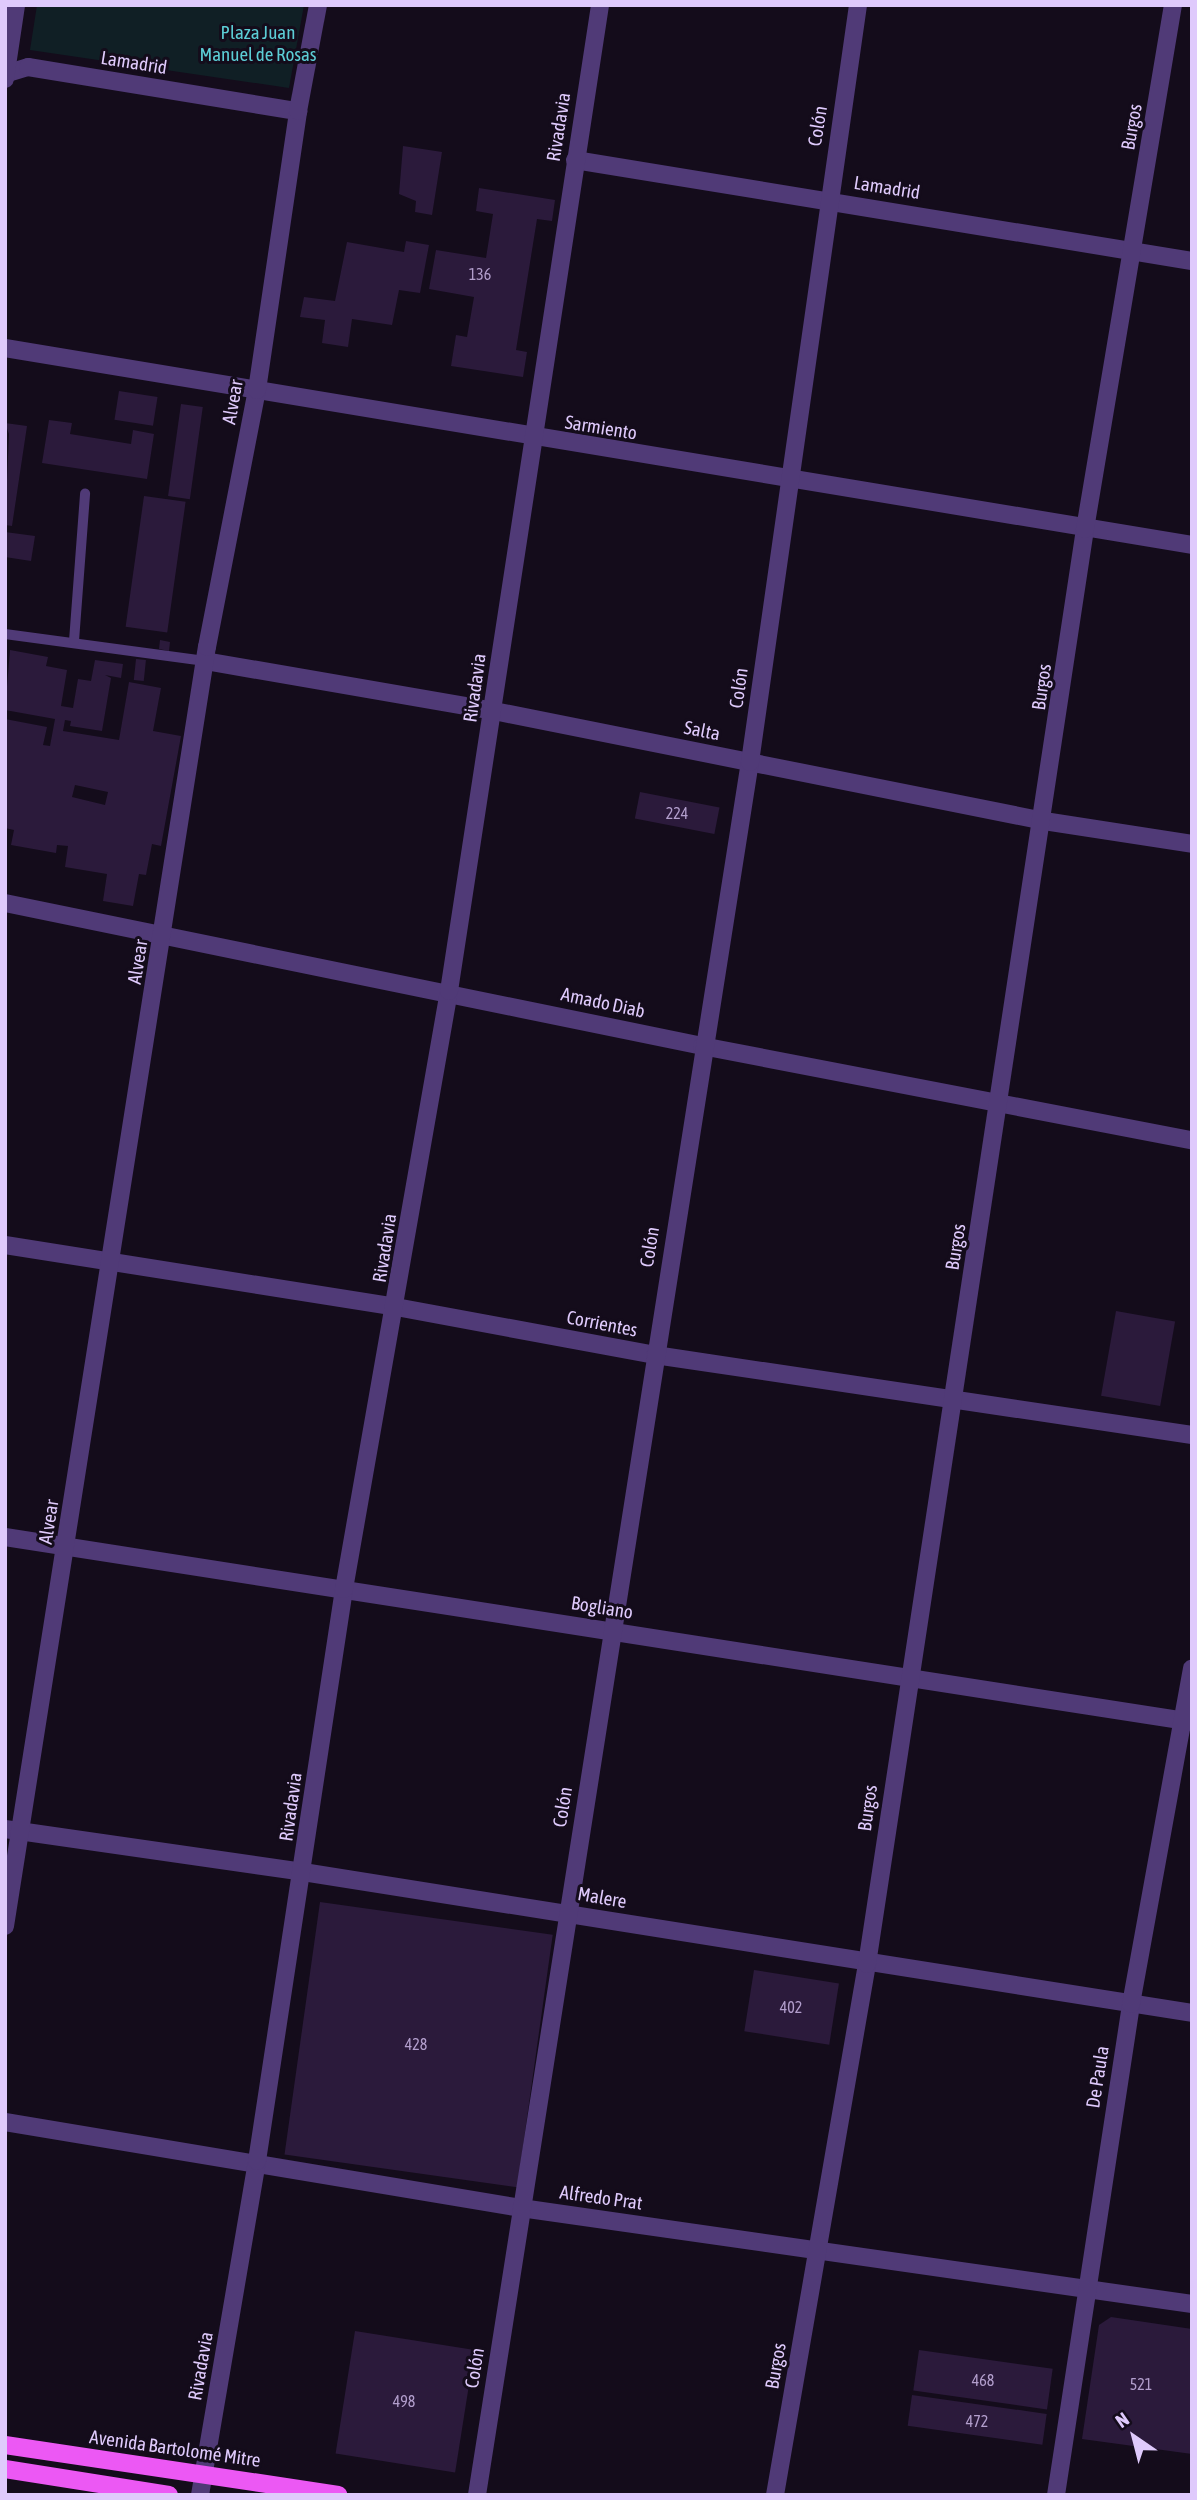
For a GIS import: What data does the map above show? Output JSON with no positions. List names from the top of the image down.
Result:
{
  "streets": {
    "main road": ["Avenida Bartolomé Mitre"],
    "street": [
      "Lamadrid",
      "Colón",
      "Rivadavia",
      "Burgos",
      "Alvear",
      "Sarmiento",
      "Salta",
      "Amado Diab",
      "Corrientes",
      "Bogliano",
      "Malere",
      "De Paula",
      "Alfredo Prat"
    ]
  },
  "crossings": [
    ["Lamadrid", "Colón"],
    ["Lamadrid", "Rivadavia"],
    ["Lamadrid", "Burgos"],
    ["Lamadrid", "Alvear"],
    ["Colón", "Sarmiento"],
    ["Colón", "Salta"],
    ["Colón", "Amado Diab"],
    ["Colón", "Corrientes"],
    ["Colón", "Bogliano"],
    ["Colón", "Malere"],
    ["Colón", "Alfredo Prat"],
    ["Rivadavia", "Sarmiento"],
    ["Rivadavia", "Salta"],
    ["Rivadavia", "Amado Diab"],
    ["Rivadavia", "Corrientes"],
    ["Rivadavia", "Bogliano"],
    ["Rivadavia", "Malere"],
    ["Rivadavia", "Alfredo Prat"],
    ["Rivadavia", "Avenida Bartolomé Mitre"],
    ["Burgos", "Sarmiento"],
    ["Burgos", "Salta"],
    ["Burgos", "Amado Diab"],
    ["Burgos", "Corrientes"],
    ["Burgos", "Bogliano"],
    ["Burgos", "Malere"],
    ["Burgos", "Alfredo Prat"],
    ["Alvear", "Sarmiento"],
    ["Alvear", "Salta"],
    ["Alvear", "Amado Diab"],
    ["Alvear", "Corrientes"],
    ["Alvear", "Bogliano"],
    ["Alvear", "Malere"],
    ["Bogliano", "De Paula"],
    ["Malere", "De Paula"],
    ["De Paula", "Alfredo Prat"]
  ],
  "parks": ["Plaza Juan Manuel de Rosas"],
  "house_numbers": [
    "136",
    "224",
    "402",
    "428",
    "468",
    "521",
    "498",
    "472"
  ],
  "north": "top left"
}
